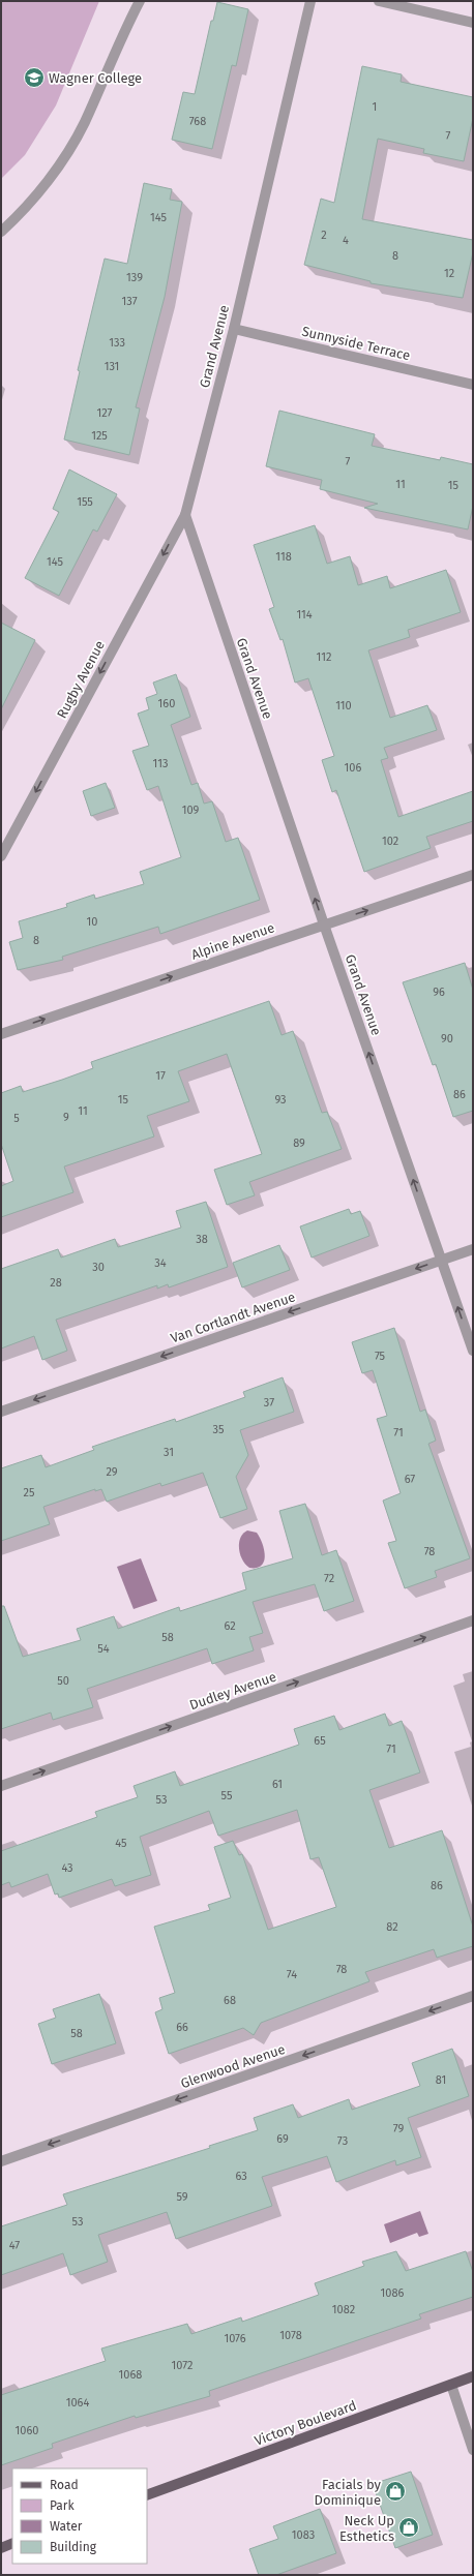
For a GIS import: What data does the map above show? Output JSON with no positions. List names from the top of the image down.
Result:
{
  "streets": {
    "main road": ["Victory Boulevard"],
    "street": [
      "Sunnyside Terrace",
      "Grand Avenue",
      "Rugby Avenue",
      "Alpine Avenue",
      "Van Cortlandt Avenue",
      "Dudley Avenue",
      "Glenwood Avenue"
    ]
  },
  "crossings": [
    ["Sunnyside Terrace", "Grand Avenue"],
    ["Grand Avenue", "Rugby Avenue"],
    ["Grand Avenue", "Alpine Avenue"],
    ["Grand Avenue", "Van Cortlandt Avenue"]
  ],
  "one_way": [
    "Grand Avenue",
    "Rugby Avenue",
    "Alpine Avenue",
    "Van Cortlandt Avenue",
    "Dudley Avenue",
    "Glenwood Avenue"
  ],
  "places": {
    "school or university": ["Wagner College"],
    "shop": ["Facials by Dominique", "Neck Up Esthetics"]
  },
  "house_numbers": [
    "1",
    "768",
    "7",
    "145",
    "2",
    "4",
    "8",
    "12",
    "139",
    "137",
    "133",
    "131",
    "127",
    "125",
    "7",
    "11",
    "15",
    "155",
    "118",
    "145",
    "114",
    "112",
    "160",
    "110",
    "113",
    "106",
    "109",
    "102",
    "10",
    "8",
    "96",
    "90",
    "17",
    "86",
    "15",
    "93",
    "11",
    "9",
    "5",
    "89",
    "38",
    "34",
    "30",
    "28",
    "75",
    "37",
    "35",
    "71",
    "31",
    "29",
    "67",
    "25",
    "78",
    "72",
    "62",
    "58",
    "54",
    "50",
    "65",
    "71",
    "61",
    "55",
    "53",
    "45",
    "43",
    "86",
    "82",
    "78",
    "74",
    "68",
    "66",
    "58",
    "81",
    "79",
    "69",
    "73",
    "63",
    "59",
    "53",
    "47",
    "1086",
    "1082",
    "1078",
    "1076",
    "1072",
    "1068",
    "1064",
    "1060",
    "1083"
  ],
  "legend": [
    "Road",
    "Park",
    "Water",
    "Building"
  ]
}
